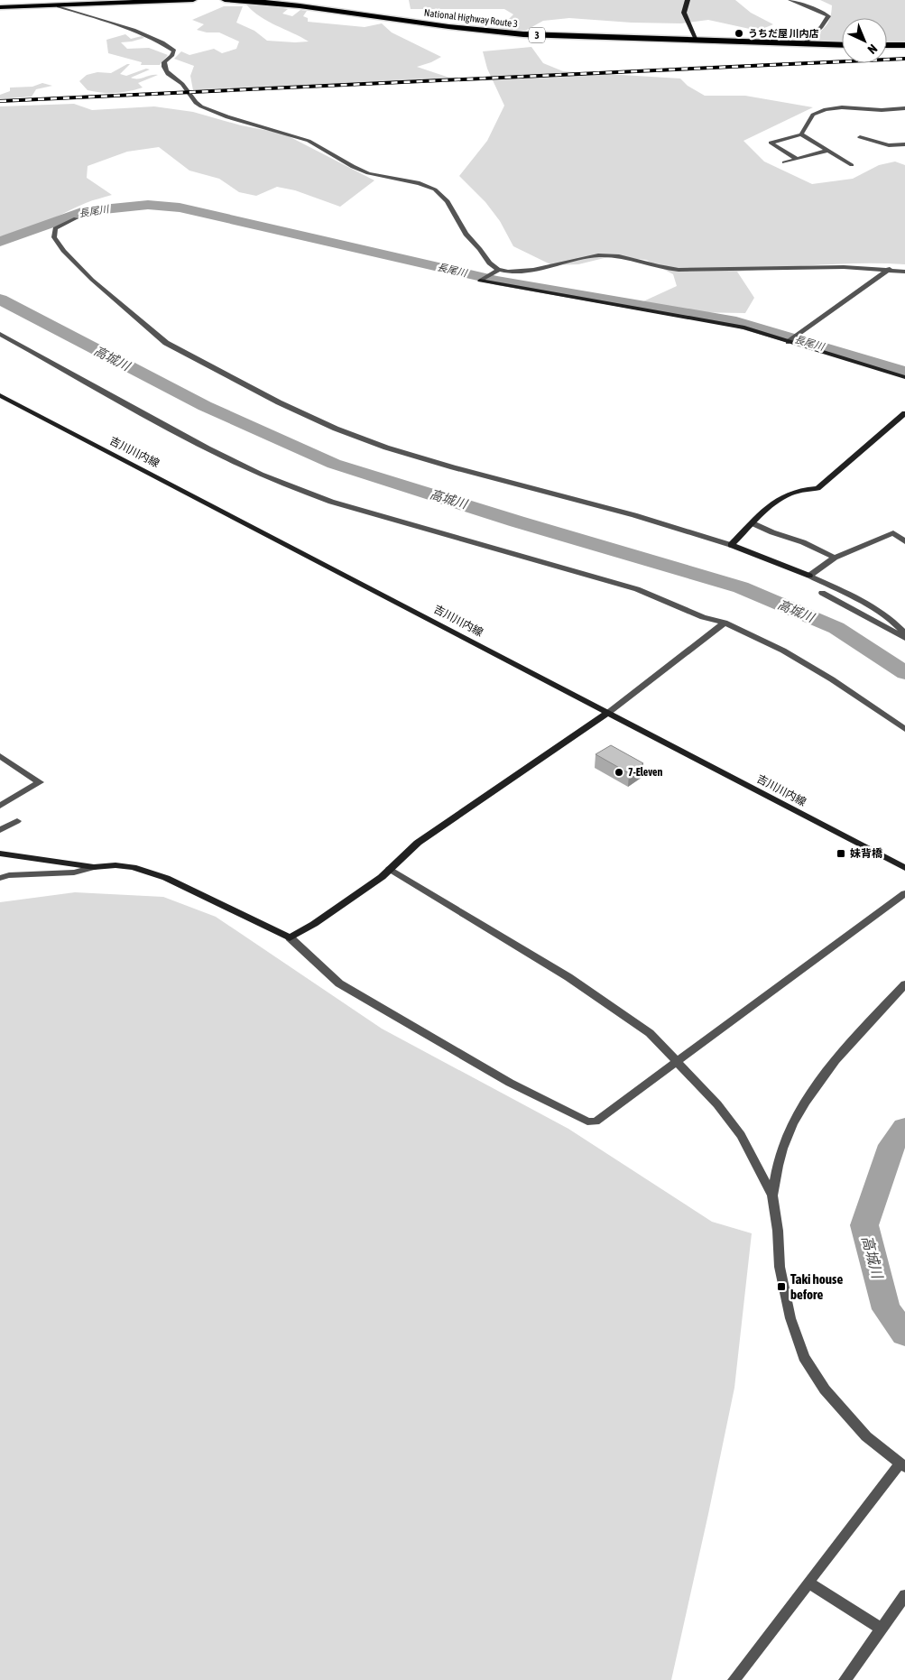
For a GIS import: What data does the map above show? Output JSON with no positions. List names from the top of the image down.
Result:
{
  "streets": {
    "highway": ["National Highway Route 3", "3"],
    "street": ["吉川川内線"]
  },
  "water": ["長尾川", "高城川"],
  "places": {
    "other": ["うちだ屋 川内店", "7-Eleven"],
    "transit": ["妹背橋", "Taki house before"]
  },
  "north": "bottom right"
}
